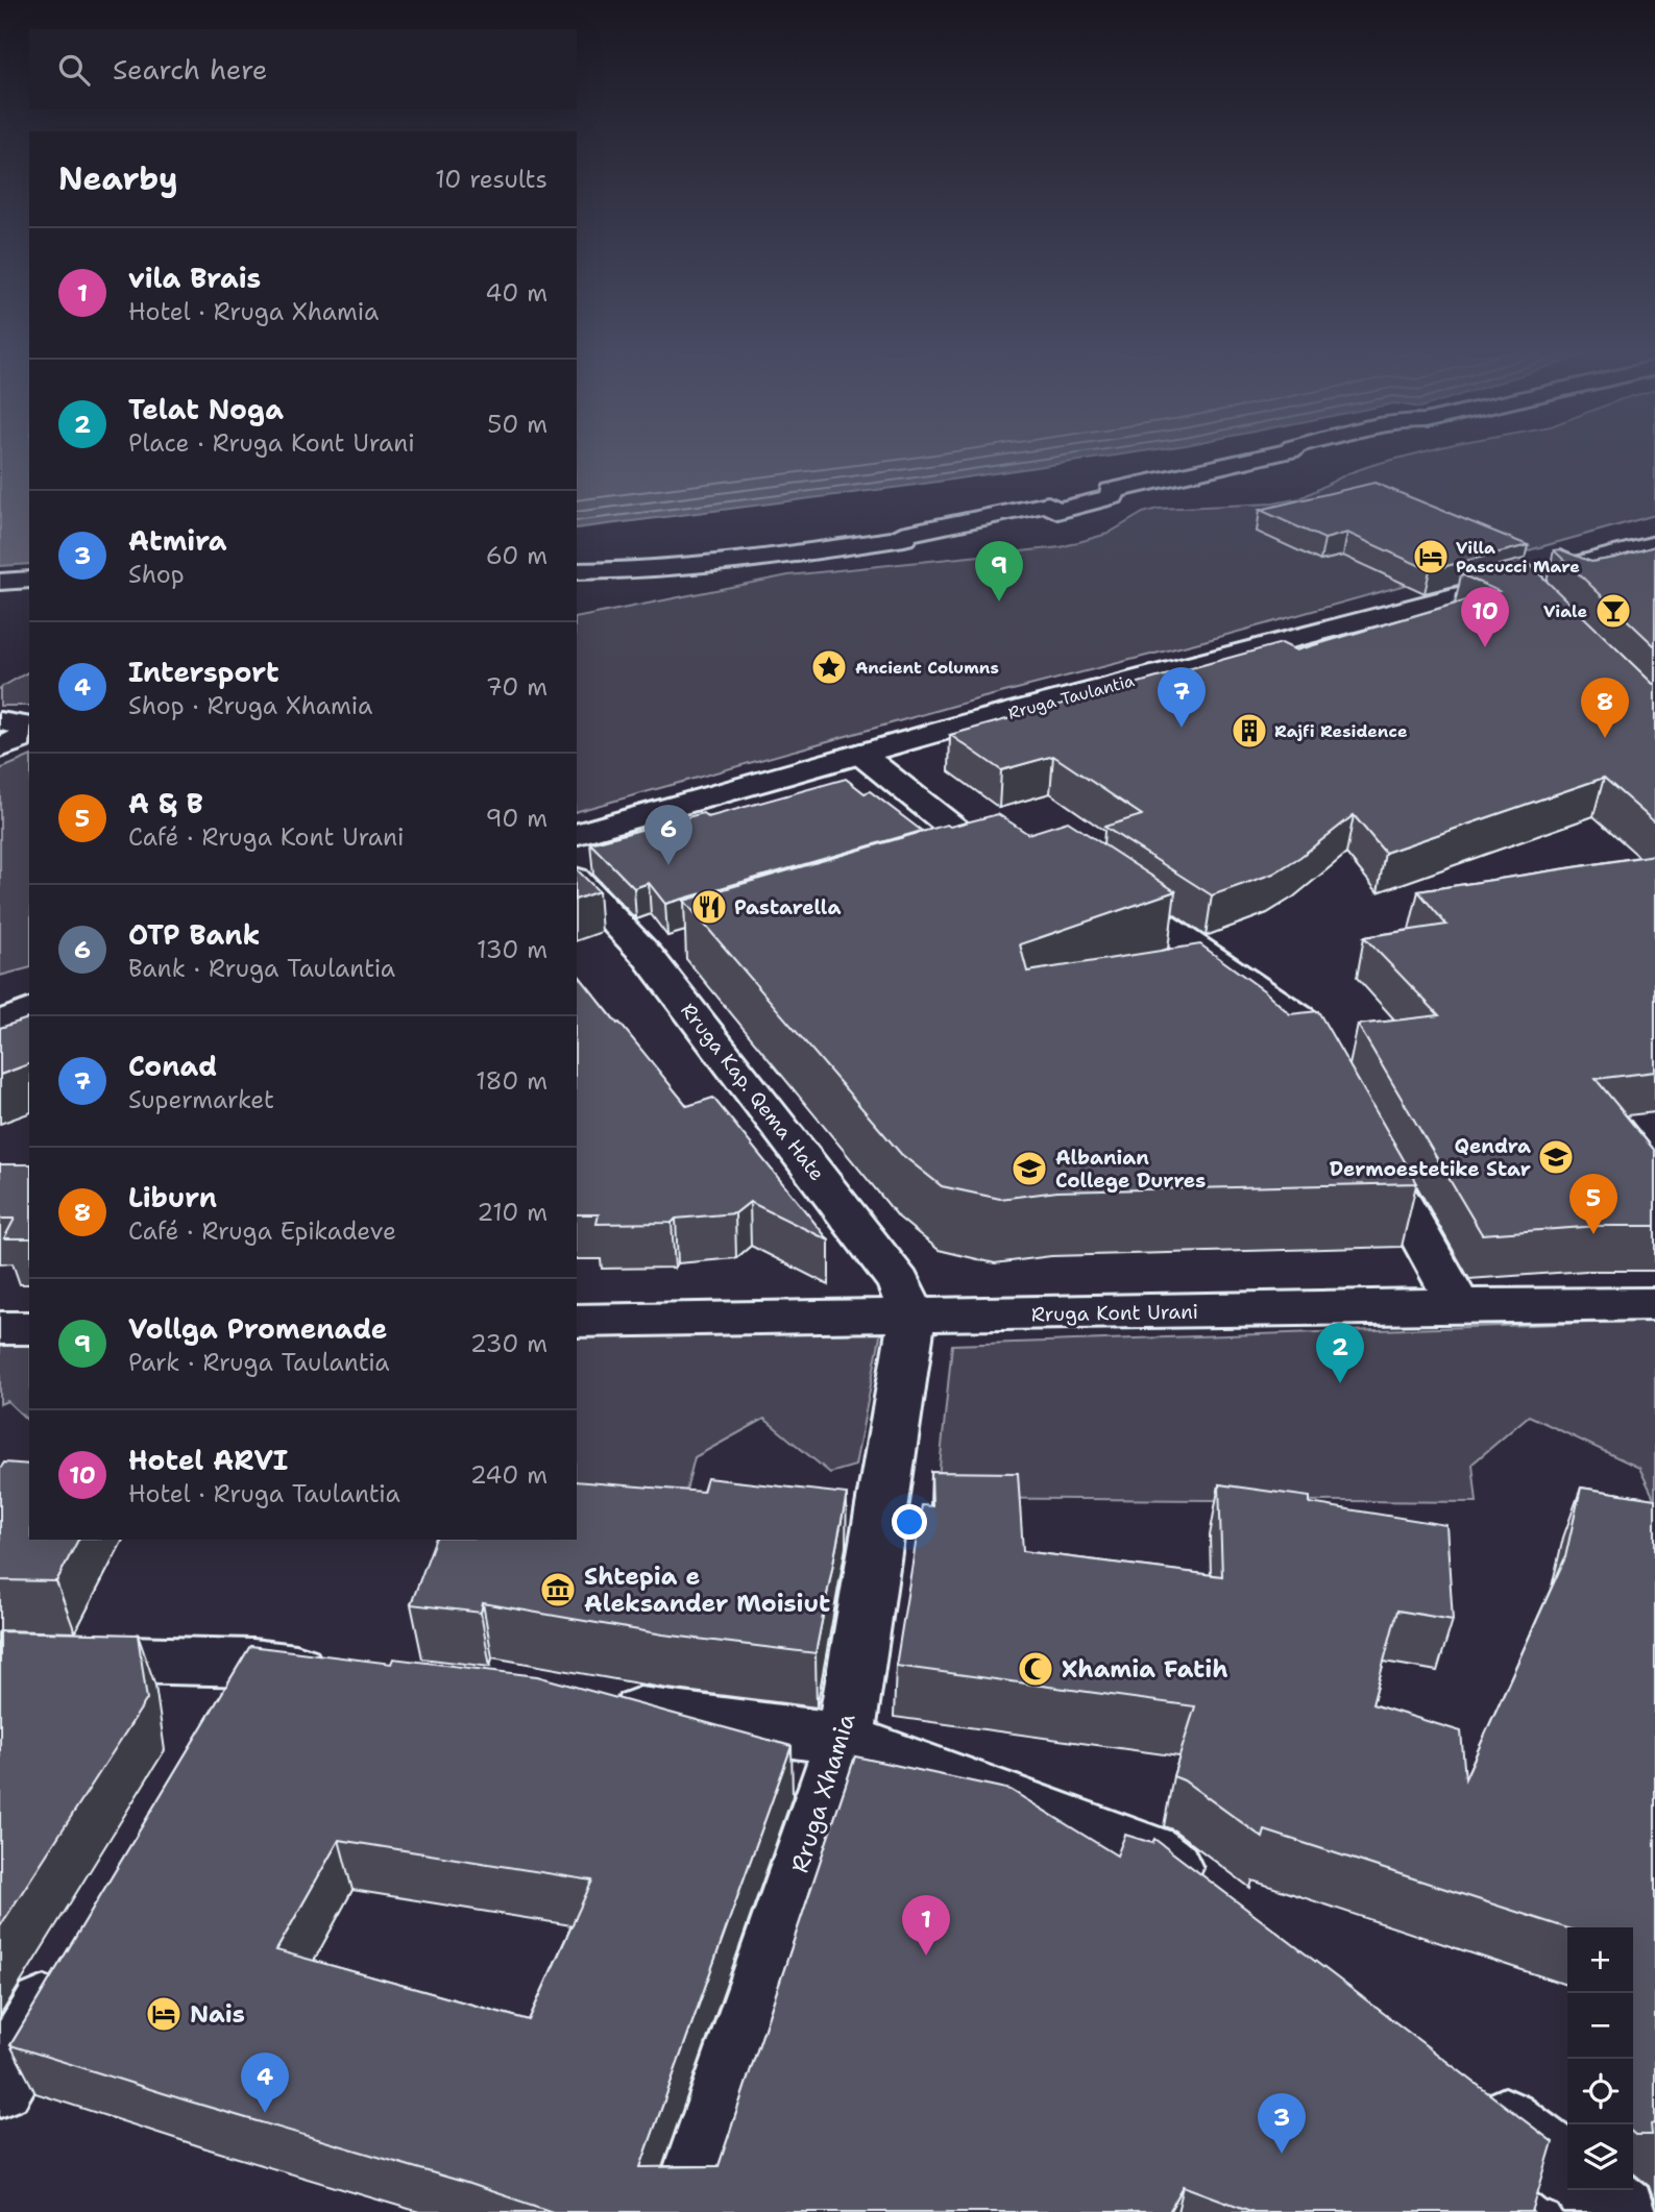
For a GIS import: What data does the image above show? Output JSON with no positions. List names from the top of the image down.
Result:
{
  "streets": {
    "street": [
      "Rruga Taulantia",
      "Rruga Kap. Qema Hate",
      "Rruga Kont Urani",
      "Rruga Xhamia"
    ]
  },
  "crossings": [
    ["Rruga Kap. Qema Hate", "Rruga Kont Urani"],
    ["Rruga Kap. Qema Hate", "Rruga Xhamia"],
    ["Rruga Kont Urani", "Rruga Xhamia"]
  ],
  "places": {
    "hotel": ["Villa Pascucci Mare", "Nais"],
    "bar": ["Viale"],
    "place": ["Ancient Columns"],
    "building": ["Rajfi Residence"],
    "restaurant": ["Pastarella"],
    "school or university": ["Qendra Dermoestetike Star", "Albanian College Durres"],
    "museum": ["Shtepia e Aleksander Moisiut"],
    "mosque": ["Xhamia Fatih"]
  },
  "page": {
    "search": "Search here",
    "heading": ["Nearby", "10 results"],
    "list": [
      {
        "mark": "1",
        "name": "vila Brais",
        "note": "Hotel · Rruga Xhamia",
        "value": "40 m"
      },
      {
        "mark": "2",
        "name": "Telat Noga",
        "note": "Place · Rruga Kont Urani",
        "value": "50 m"
      },
      {
        "mark": "3",
        "name": "Atmira",
        "note": "Shop",
        "value": "60 m"
      },
      {
        "mark": "4",
        "name": "Intersport",
        "note": "Shop · Rruga Xhamia",
        "value": "70 m"
      },
      {
        "mark": "5",
        "name": "A & B",
        "note": "Café · Rruga Kont Urani",
        "value": "90 m"
      },
      {
        "mark": "6",
        "name": "OTP Bank",
        "note": "Bank · Rruga Taulantia",
        "value": "130 m"
      },
      {
        "mark": "7",
        "name": "Conad",
        "note": "Supermarket",
        "value": "180 m"
      },
      {
        "mark": "8",
        "name": "Liburn",
        "note": "Café · Rruga Epikadeve",
        "value": "210 m"
      },
      {
        "mark": "9",
        "name": "Vollga Promenade",
        "note": "Park · Rruga Taulantia",
        "value": "230 m"
      },
      {
        "mark": "10",
        "name": "Hotel ARVI",
        "note": "Hotel · Rruga Taulantia",
        "value": "240 m"
      }
    ],
    "pins": [
      "9",
      "10",
      "7",
      "8",
      "6",
      "5",
      "2",
      "1",
      "4",
      "3"
    ],
    "map_buttons": ["+", "−"]
  }
}
